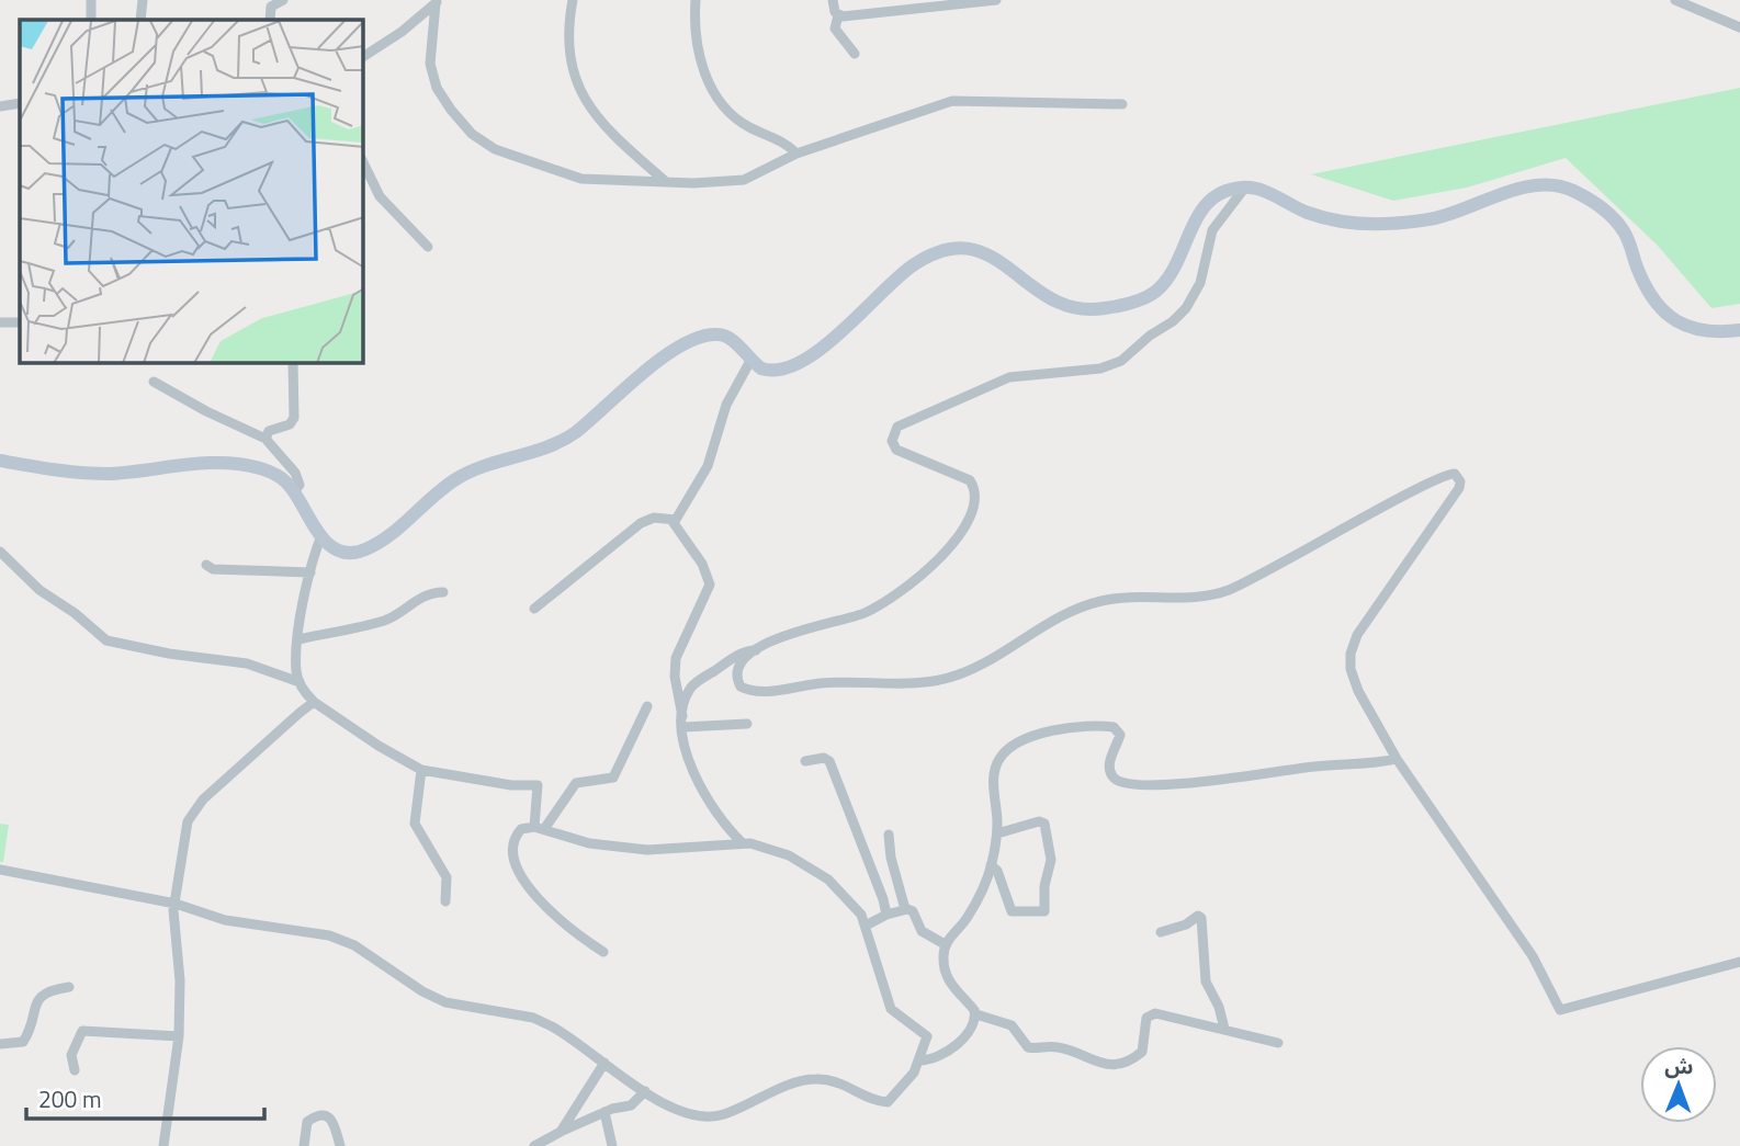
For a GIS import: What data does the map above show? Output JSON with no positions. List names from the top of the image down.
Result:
{
  "scale_bar": "200 m",
  "north": "top"
}
